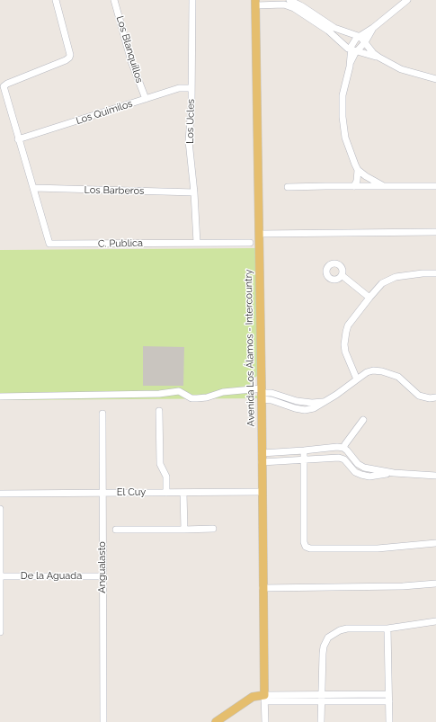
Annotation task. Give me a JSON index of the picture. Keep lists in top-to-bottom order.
{
  "streets": {
    "main road": ["Avenida Los Álamos - Intercountry"],
    "street": [
      "Los Blanquillos",
      "Los Quimilos",
      "Los Ucles",
      "Los Barberos",
      "C. Publica",
      "El Cuy",
      "Angualasto",
      "De la Aguada"
    ]
  },
  "crossings": [
    ["Los Blanquillos", "Los Quimilos"],
    ["Los Quimilos", "Los Ucles"],
    ["Los Ucles", "Los Barberos"],
    ["Los Ucles", "C. Publica"],
    ["Los Barberos", "C. Publica"],
    ["Avenida Los Álamos - Intercountry", "El Cuy"],
    ["El Cuy", "Angualasto"],
    ["Angualasto", "De la Aguada"]
  ]
}
